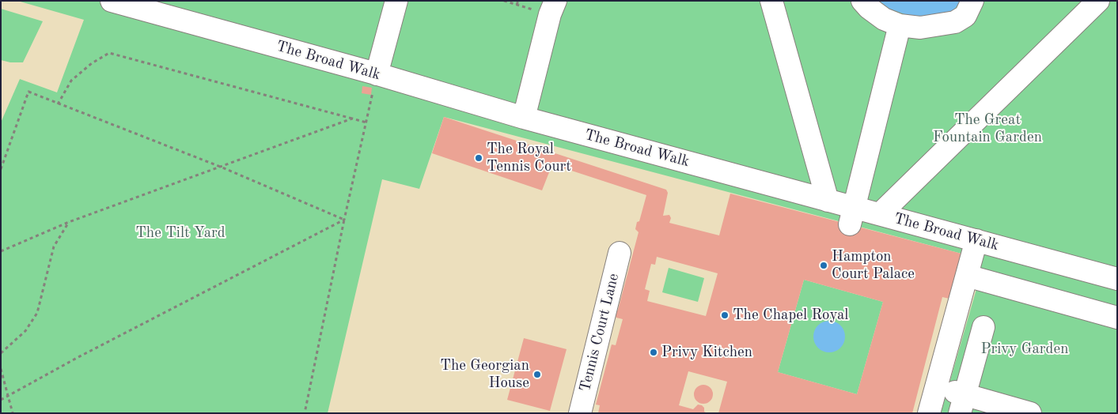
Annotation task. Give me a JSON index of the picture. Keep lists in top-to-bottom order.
{
  "streets": {
    "street": ["The Broad Walk", "Tennis Court Lane"]
  },
  "parks": ["The Great Fountain Garden", "The Tilt Yard", "Privy Garden"],
  "places": [
    "The Royal Tennis Court",
    "Hampton Court Palace",
    "The Chapel Royal",
    "Privy Kitchen",
    "The Georgian House"
  ]
}
